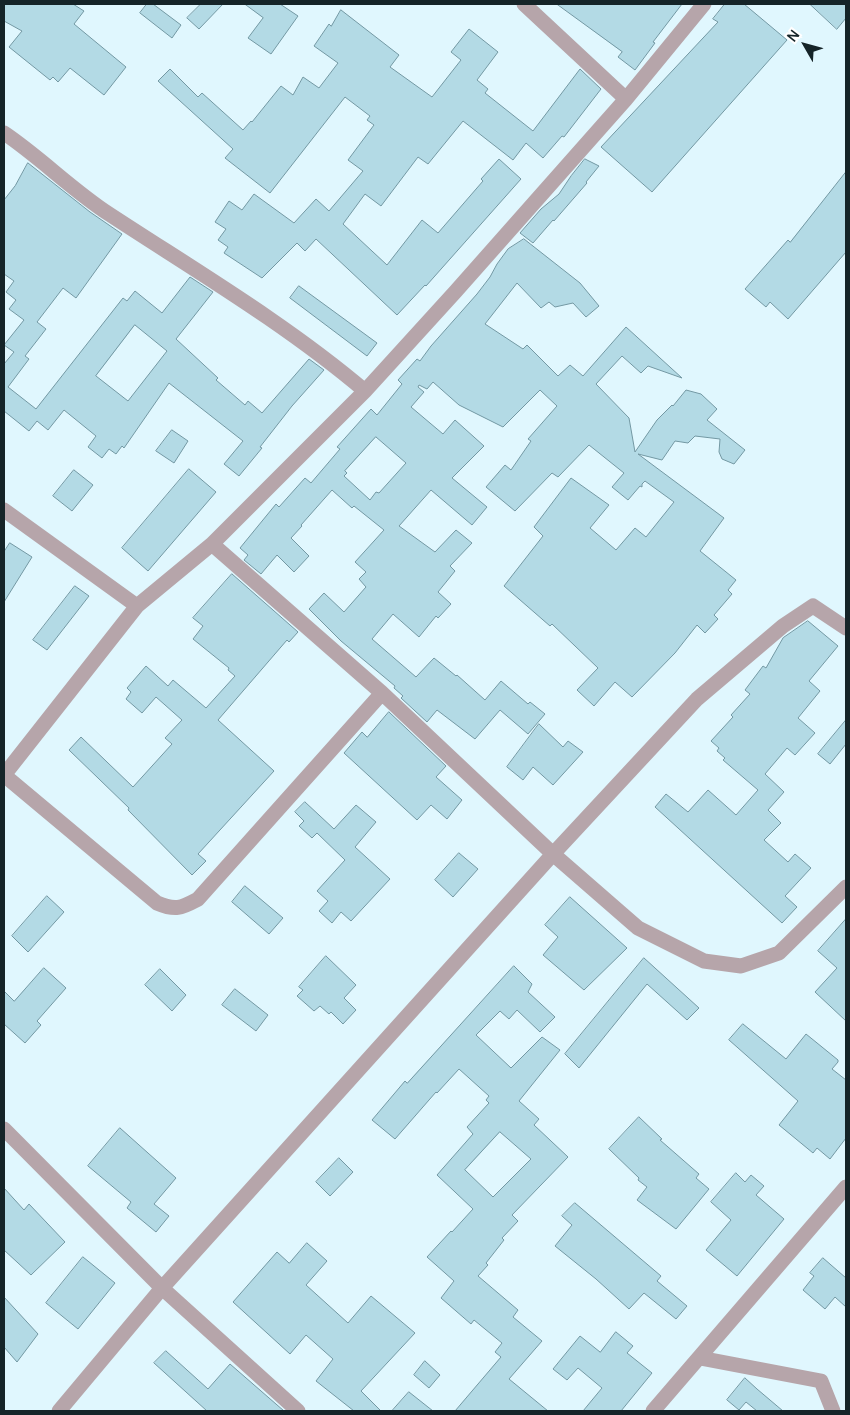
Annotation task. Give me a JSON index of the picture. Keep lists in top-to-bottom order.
{
  "north": "top left"
}
